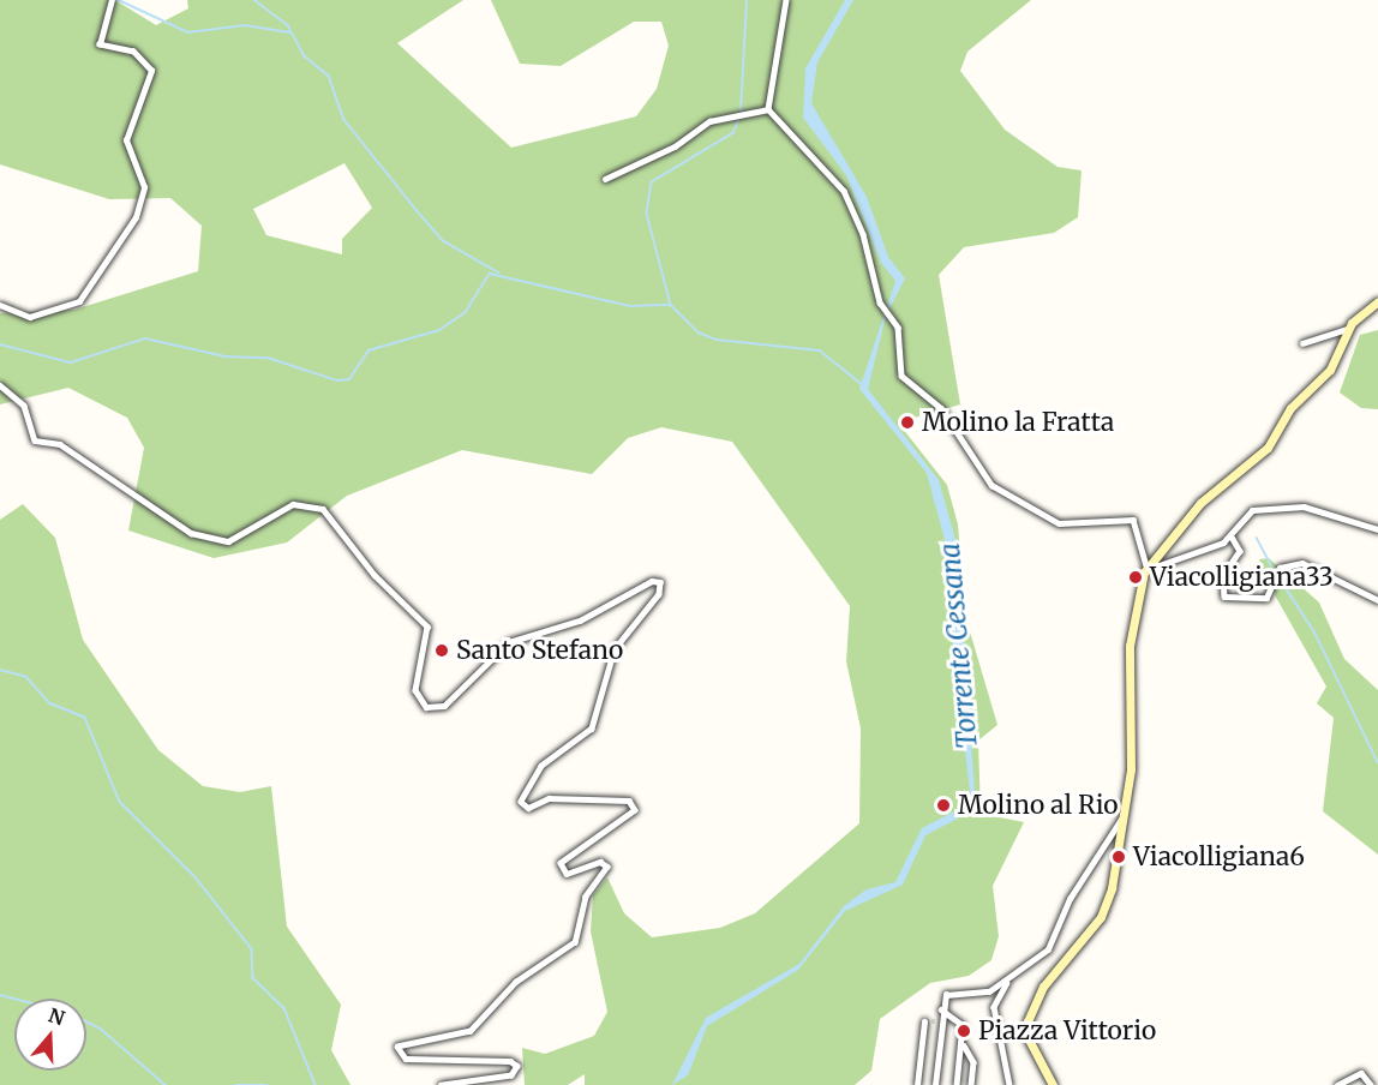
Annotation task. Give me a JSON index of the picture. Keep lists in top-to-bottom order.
{
  "water": ["Torrente Cessana"],
  "places": [
    "Molino la Fratta",
    "Viacolligiana33",
    "Santo Stefano",
    "Molino al Rio",
    "Viacolligiana6",
    "Piazza Vittorio"
  ],
  "north": "top"
}
